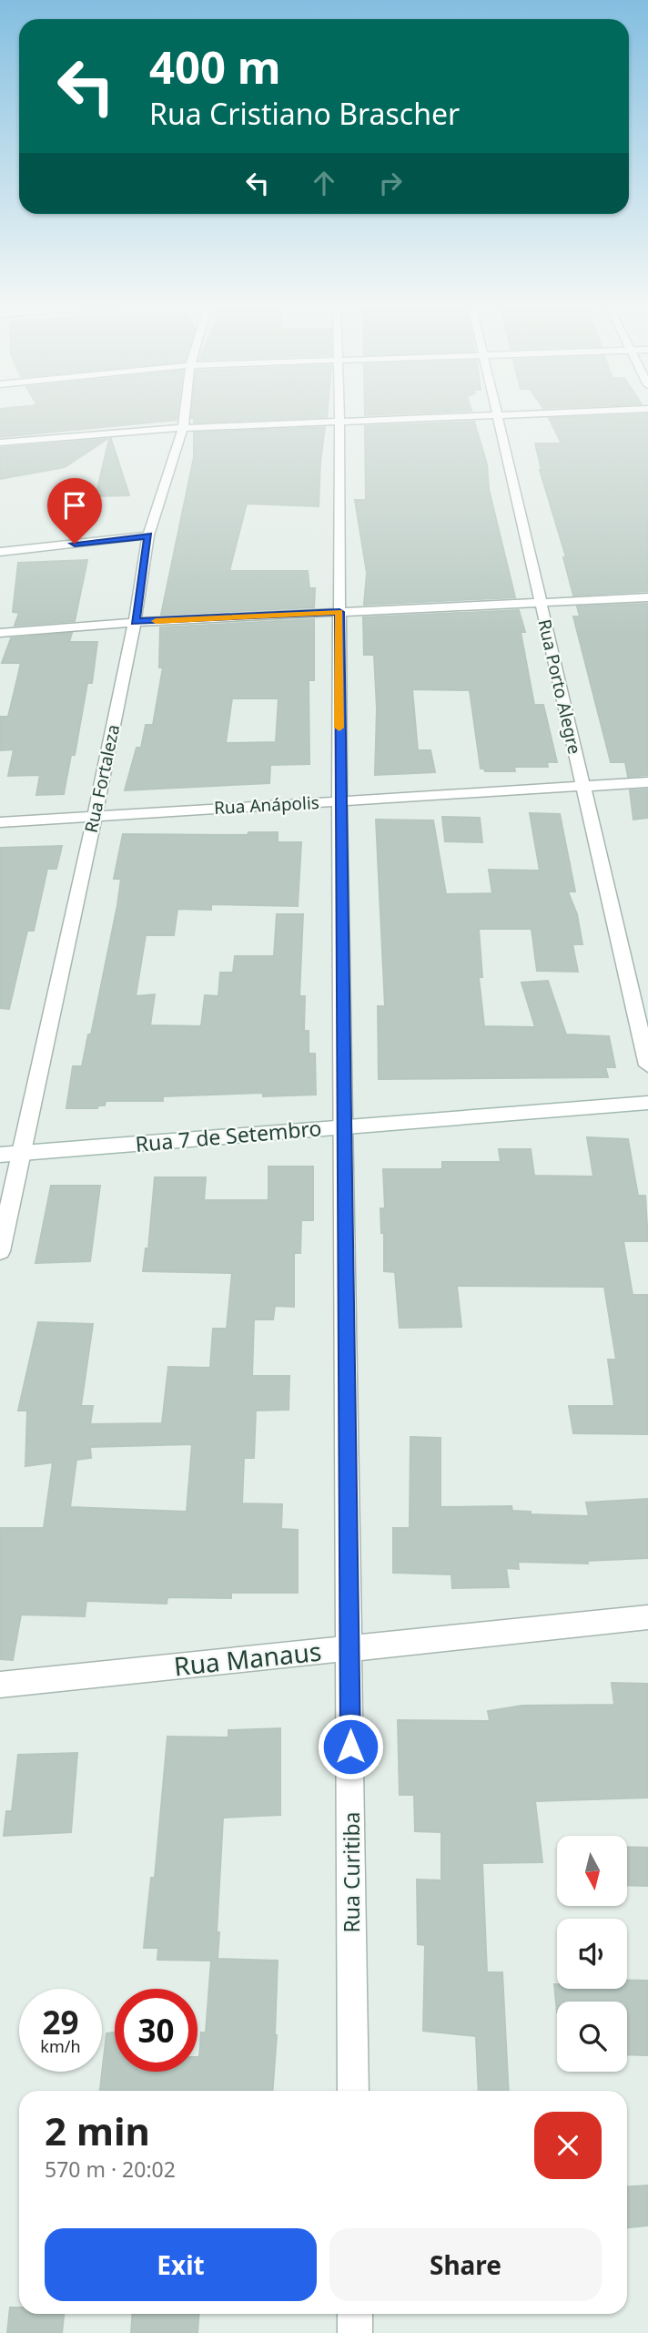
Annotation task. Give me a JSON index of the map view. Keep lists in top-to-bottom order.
{
  "streets": {
    "street": [
      "Rua Porto Alegre",
      "Rua Fortaleza",
      "Rua Anápolis",
      "Rua 7 de Setembro",
      "Rua Manaus",
      "Rua Curitiba"
    ]
  },
  "crossings": [
    ["Rua Porto Alegre", "Rua Anápolis"],
    ["Rua Fortaleza", "Rua Anápolis"],
    ["Rua Fortaleza", "Rua 7 de Setembro"],
    ["Rua Anápolis", "Rua Curitiba"],
    ["Rua 7 de Setembro", "Rua Curitiba"],
    ["Rua Manaus", "Rua Curitiba"]
  ],
  "north": "bottom",
  "page": {
    "turn": ["400 m", "Rua Cristiano Brascher"],
    "speed": "29 km/h",
    "limit": "30",
    "heading": ["2 min", "570 m · 20:02"],
    "buttons": ["Exit", "Share"]
  }
}
